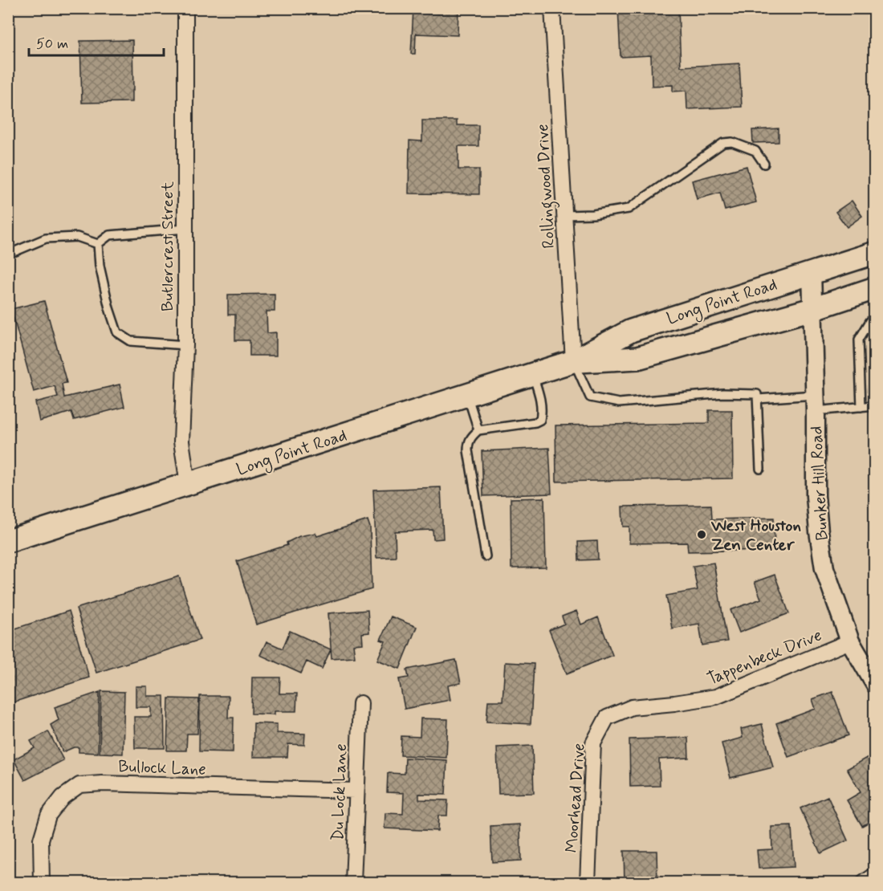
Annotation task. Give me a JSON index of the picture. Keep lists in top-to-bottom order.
{
  "streets": {
    "main road": ["Long Point Road"],
    "street": [
      "Rollingwood Drive",
      "Butlercrest Street",
      "Bunker Hill Road",
      "Tappenbeck Drive",
      "Bullock Lane",
      "Du Lock Lane",
      "Moorhead Drive"
    ]
  },
  "crossings": [
    ["Rollingwood Drive", "Long Point Road"],
    ["Butlercrest Street", "Long Point Road"],
    ["Long Point Road", "Bunker Hill Road"],
    ["Bunker Hill Road", "Tappenbeck Drive"],
    ["Tappenbeck Drive", "Moorhead Drive"],
    ["Bullock Lane", "Du Lock Lane"]
  ],
  "places": ["West Houston Zen Center"],
  "scale_bar": "50 m"
}
